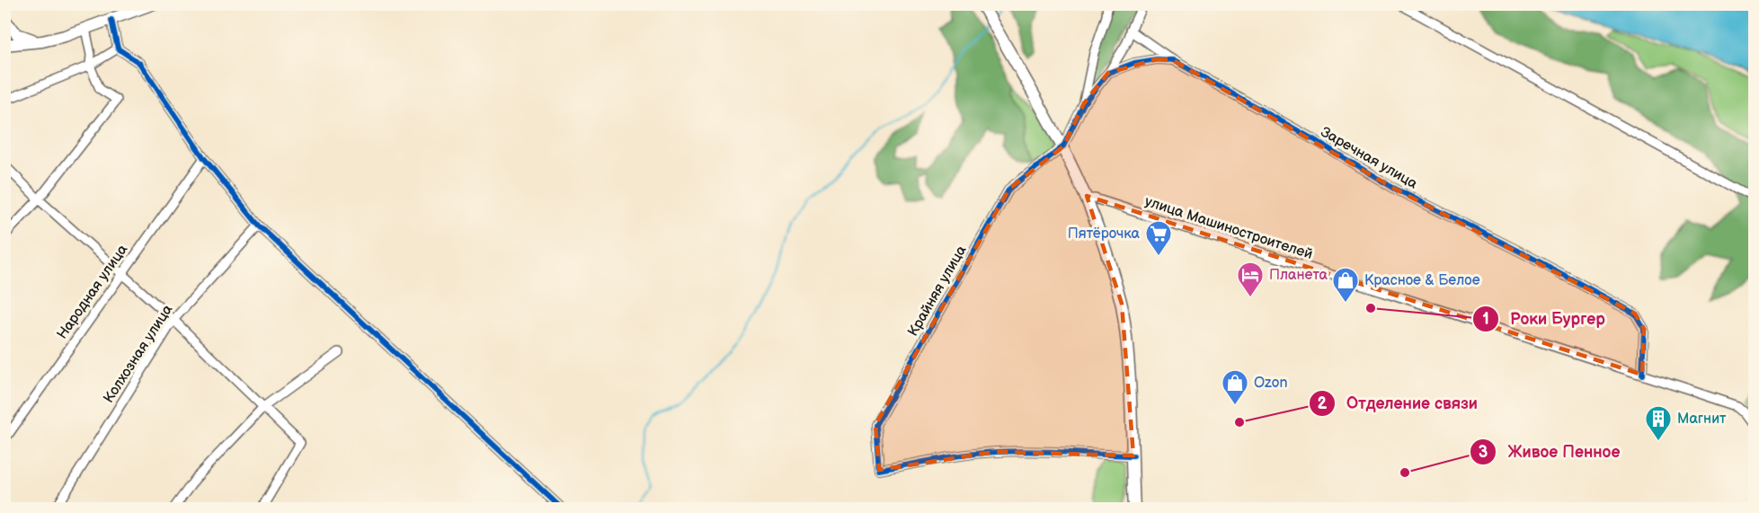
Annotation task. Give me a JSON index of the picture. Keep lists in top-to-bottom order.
{
  "streets": {
    "street": [
      "Заречная улица",
      "улица Машиностроителей",
      "Крайняя улица",
      "Народная улица",
      "Колхозная улица"
    ]
  },
  "crossings": [
    ["Заречная улица", "улица Машиностроителей"]
  ],
  "places": {
    "supermarket": ["Пятёрочка"],
    "hotel": ["Планета"],
    "shop": ["Красное & Белое", "Ozon"],
    "other": ["Роки Бургер", "Отделение связи", "Живое Пенное"],
    "building": ["Магнит"]
  }
}
